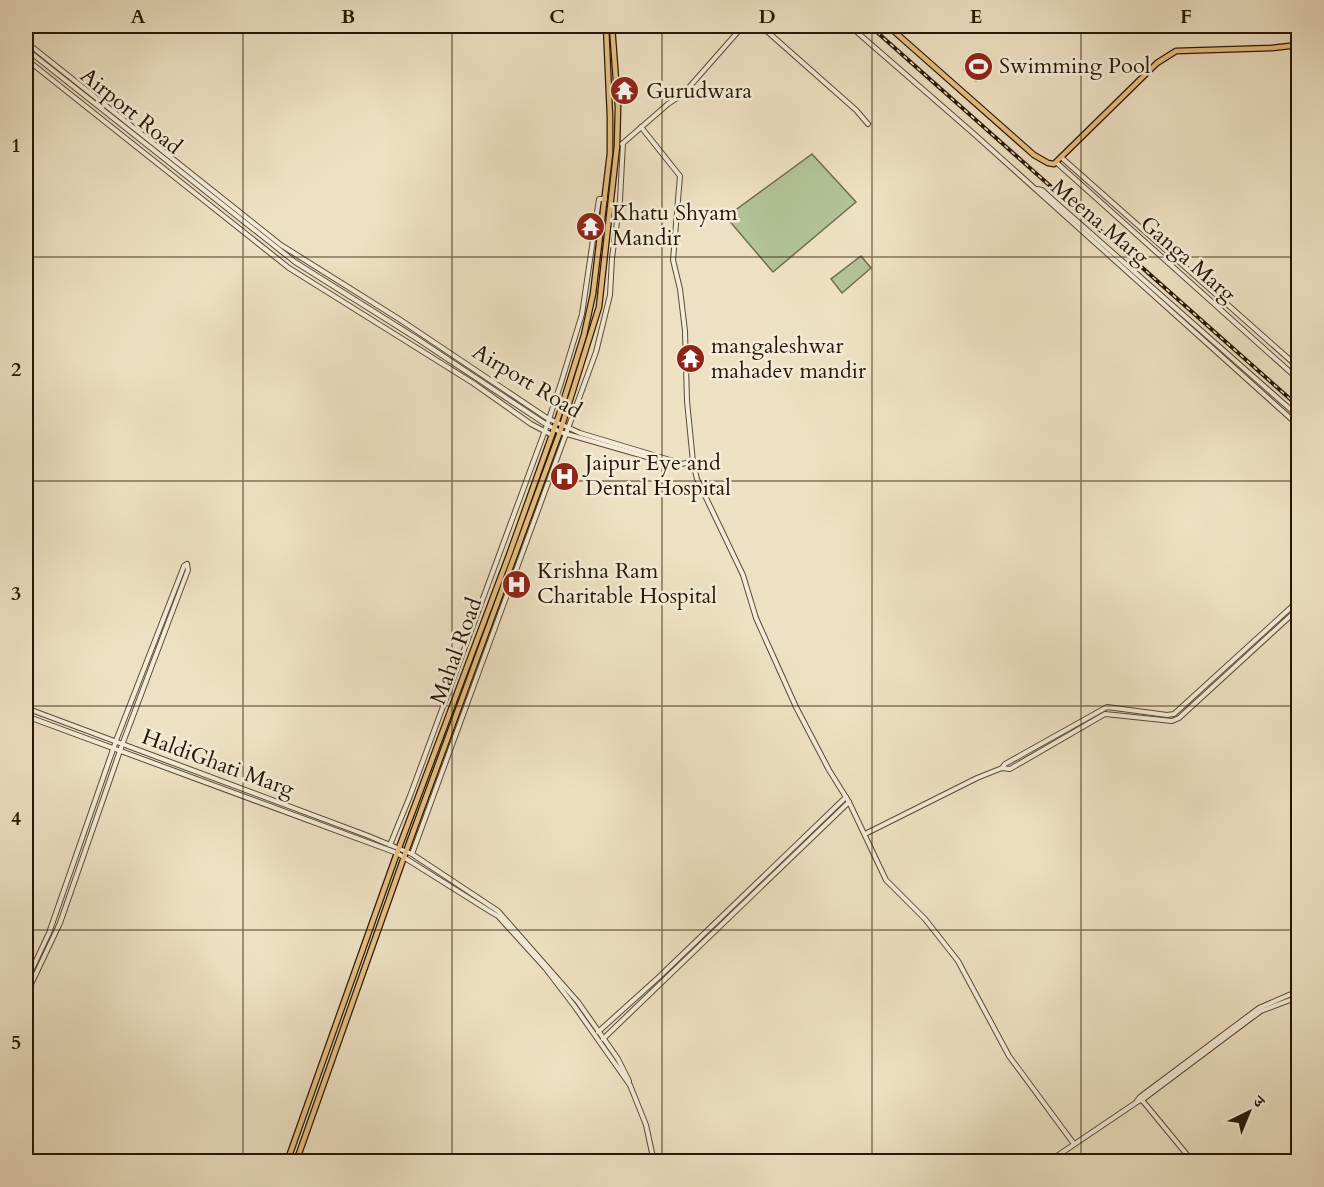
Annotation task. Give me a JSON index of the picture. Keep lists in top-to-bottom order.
{
  "streets": {
    "main road": ["Mahal Road"],
    "street": [
      "Airport Road",
      "Meena Marg",
      "Ganga Marg",
      "HaldiGhati Marg"
    ]
  },
  "crossings": [
    ["Airport Road", "Mahal Road"],
    ["Mahal Road", "HaldiGhati Marg"]
  ],
  "places": {
    "sports": ["Swimming Pool"],
    "temple": ["Gurudwara", "Khatu Shyam Mandir", "mangaleshwar mahadev mandir"],
    "hospital": ["Jaipur Eye and Dental Hospital", "Krishna Ram Charitable Hospital"]
  },
  "north": "top right",
  "grid": {
    "columns": [
      "A",
      "B",
      "C",
      "D",
      "E",
      "F"
    ],
    "rows": [
      "1",
      "2",
      "3",
      "4",
      "5"
    ]
  }
}
